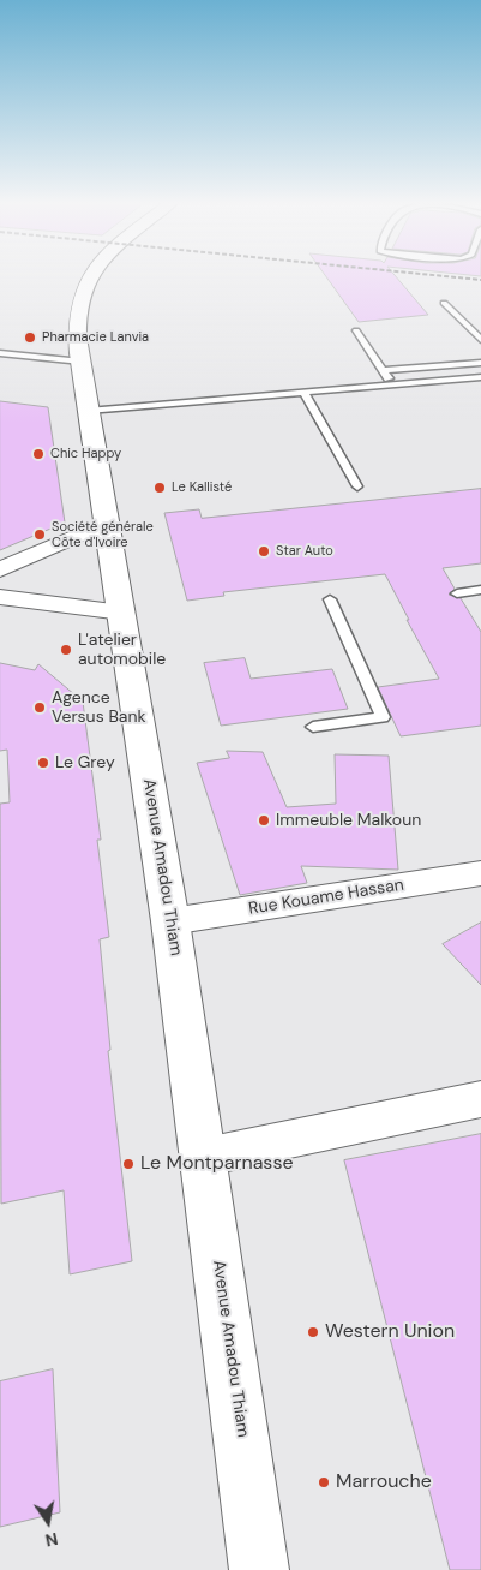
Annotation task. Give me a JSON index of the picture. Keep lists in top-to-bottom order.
{
  "streets": {
    "main road": ["Avenue Amadou Thiam"],
    "street": ["Rue Kouame Hassan"]
  },
  "crossings": [
    ["Avenue Amadou Thiam", "Rue Kouame Hassan"]
  ],
  "places": [
    "Pharmacie Lanvia",
    "Chic Happy",
    "Le Kallisté",
    "Société générale Côte d'Ivoire",
    "Star Auto",
    "L'atelier automobile",
    "Agence Versus Bank",
    "Le Grey",
    "Immeuble Malkoun",
    "Le Montparnasse",
    "Western Union",
    "Marrouche"
  ],
  "north": "bottom"
}
